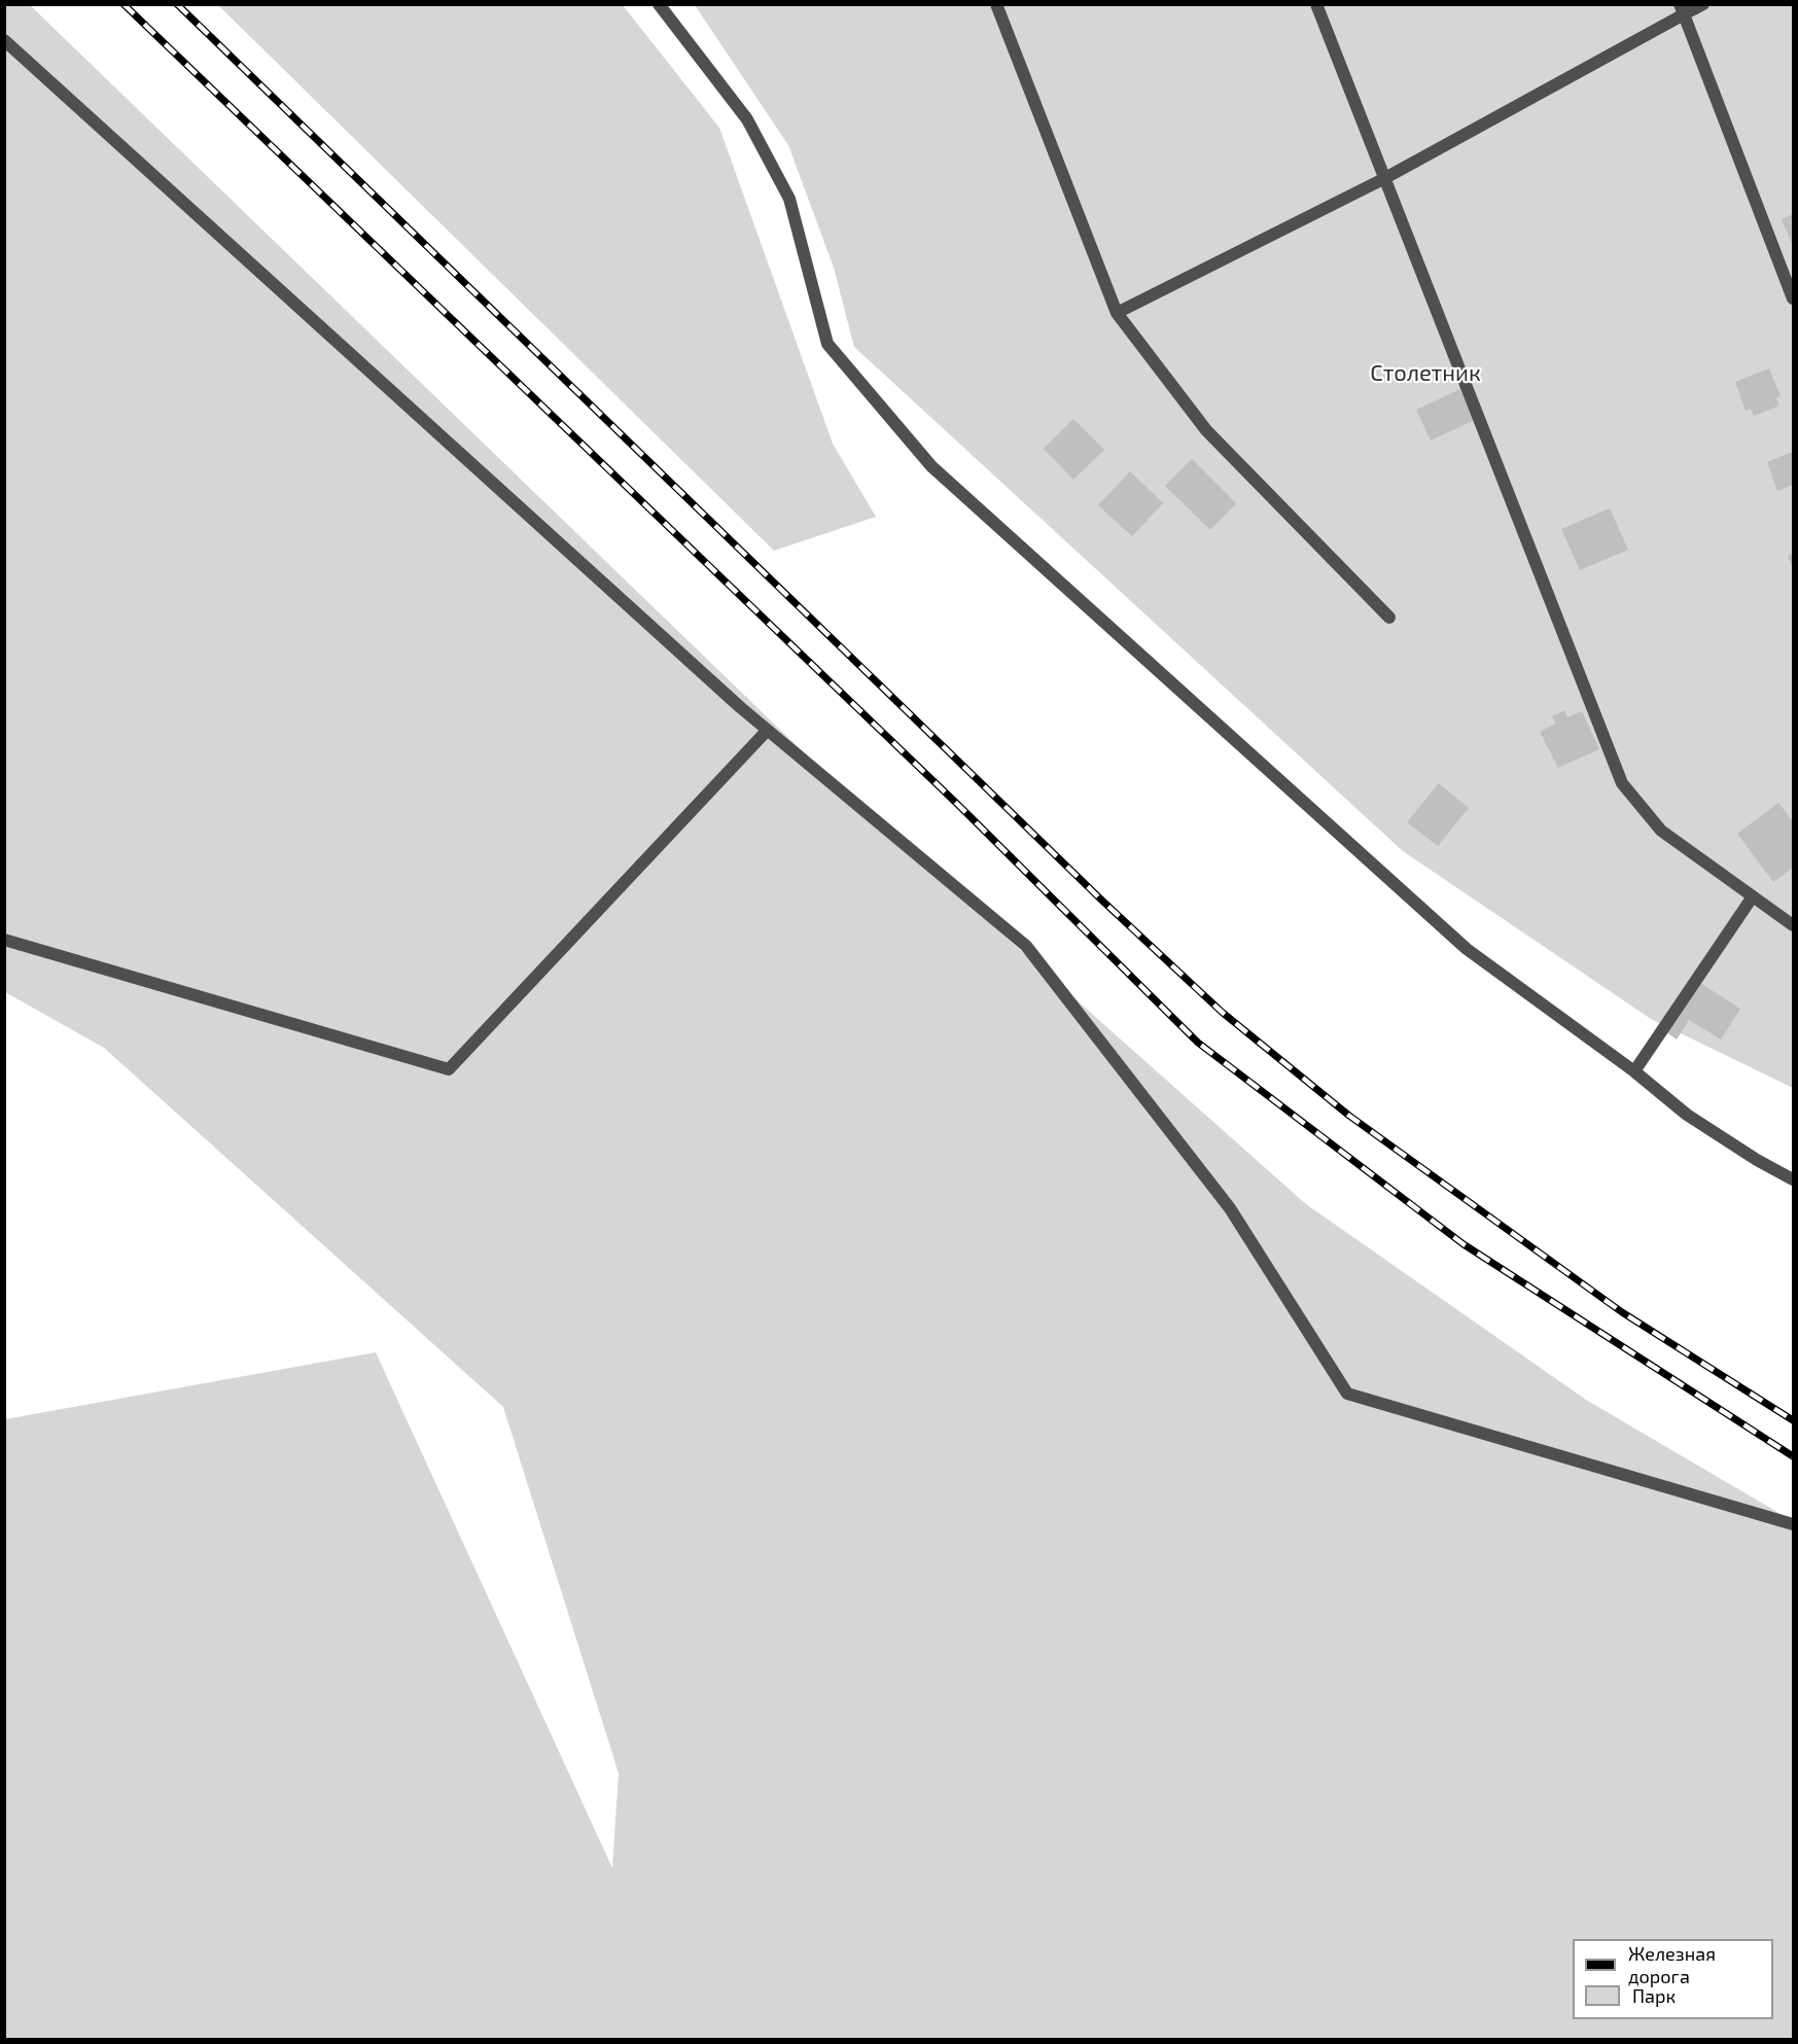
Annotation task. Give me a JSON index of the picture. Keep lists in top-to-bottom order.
{
  "parks": ["Столетник"],
  "legend": ["Железная дорога", "Парк"]
}
